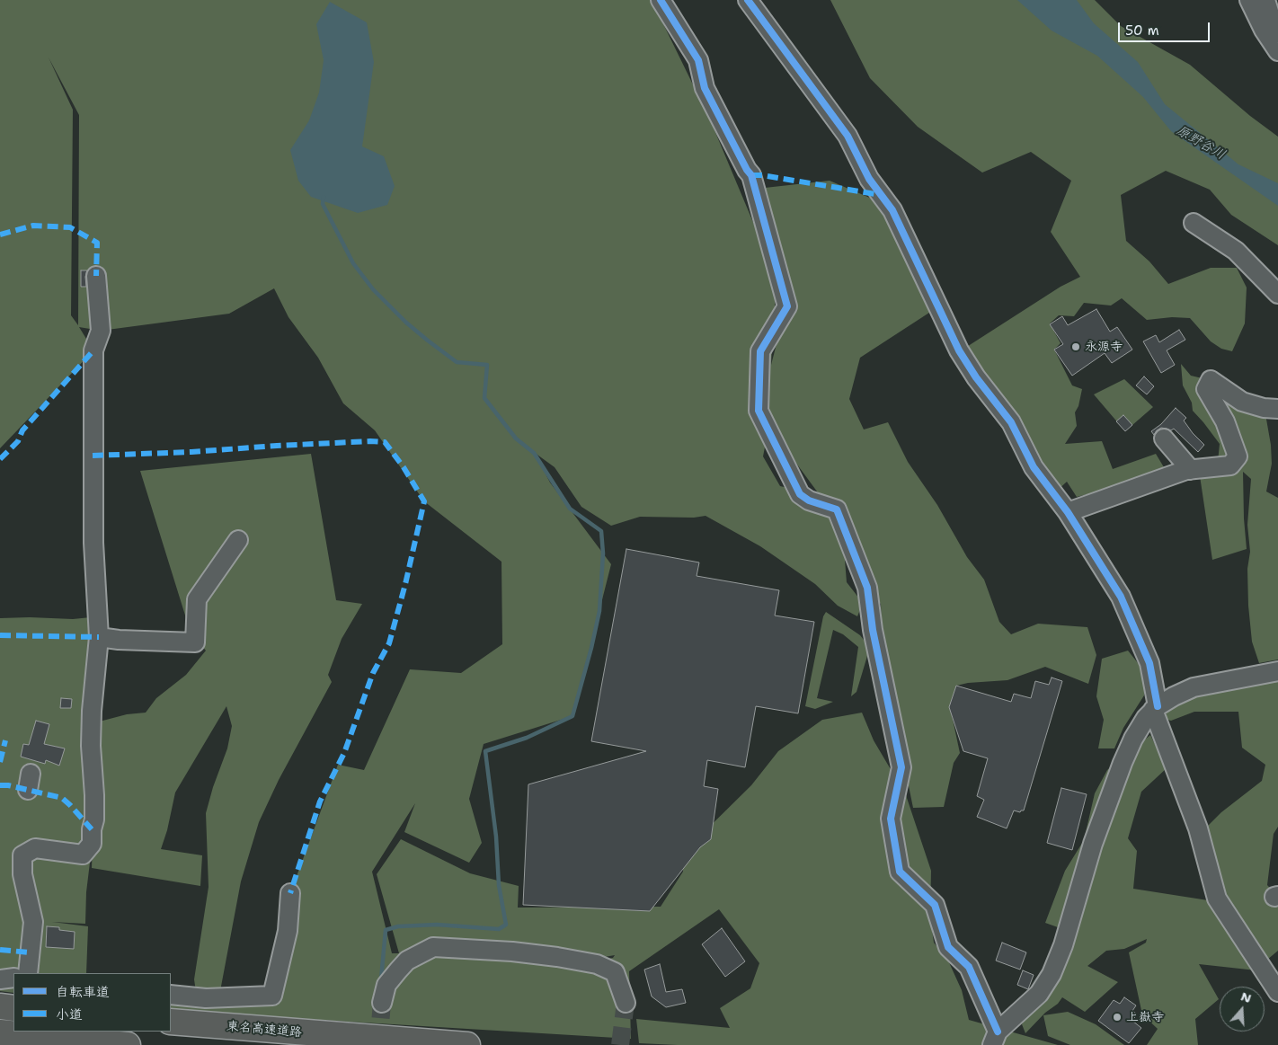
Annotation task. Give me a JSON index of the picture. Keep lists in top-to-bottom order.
{
  "streets": {
    "highway": ["東名高速道路"]
  },
  "water": ["原野谷川"],
  "places": ["永源寺", "上嶽寺"],
  "legend": ["自転車道", "小道"],
  "scale_bar": "50 m",
  "north": "top"
}
